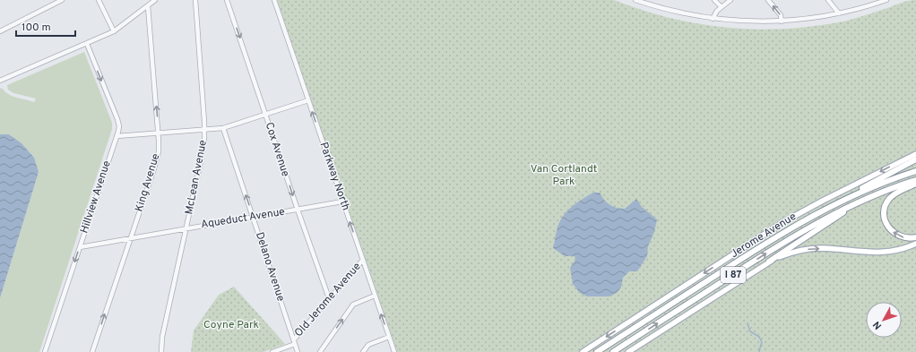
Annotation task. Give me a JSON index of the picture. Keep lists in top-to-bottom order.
{
  "streets": {
    "highway": ["I 87"],
    "main road": ["Jerome Avenue"],
    "street": [
      "Cox Avenue",
      "Parkway North",
      "McLean Avenue",
      "King Avenue",
      "Hillview Avenue",
      "Aqueduct Avenue",
      "Delano Avenue",
      "Old Jerome Avenue"
    ]
  },
  "crossings": [
    ["Cox Avenue", "Aqueduct Avenue"],
    ["Cox Avenue", "Old Jerome Avenue"],
    ["Parkway North", "Aqueduct Avenue"],
    ["Parkway North", "Old Jerome Avenue"],
    ["McLean Avenue", "Aqueduct Avenue"],
    ["King Avenue", "Aqueduct Avenue"],
    ["Hillview Avenue", "Aqueduct Avenue"],
    ["Aqueduct Avenue", "Delano Avenue"],
    ["Delano Avenue", "Old Jerome Avenue"]
  ],
  "one_way": [
    "Cox Avenue",
    "Parkway North",
    "King Avenue",
    "Hillview Avenue",
    "Delano Avenue"
  ],
  "parks": ["Van Cortlandt Park", "Coyne Park"],
  "scale_bar": "100 m",
  "north": "bottom left"
}
